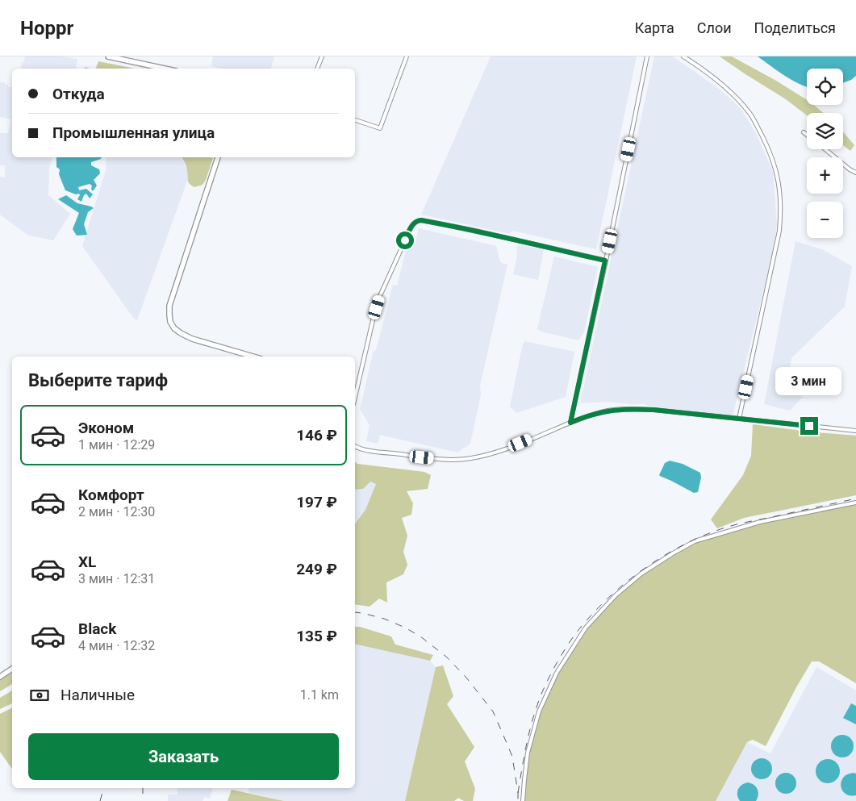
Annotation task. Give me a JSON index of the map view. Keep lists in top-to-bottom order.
{
  "page": {
    "header": "Hoppr",
    "nav": ["Карта", "Слои", "Поделиться"],
    "map_buttons": ["+", "−"],
    "banner": ["Откуда", "Промышленная улица"],
    "heading": "Выберите тариф",
    "bubble": "3 мин",
    "list": [
      {
        "name": "Эконом",
        "note": "1 мин · 12:29",
        "value": "146 ₽"
      },
      {
        "name": "Комфорт",
        "note": "2 мин · 12:30",
        "value": "197 ₽"
      },
      {
        "name": "XL",
        "note": "3 мин · 12:31",
        "value": "249 ₽"
      },
      {
        "name": "Black",
        "note": "4 мин · 12:32",
        "value": "135 ₽"
      }
    ],
    "pay": ["Наличные", "1.1 km"],
    "buttons": "Заказать"
  }
}
